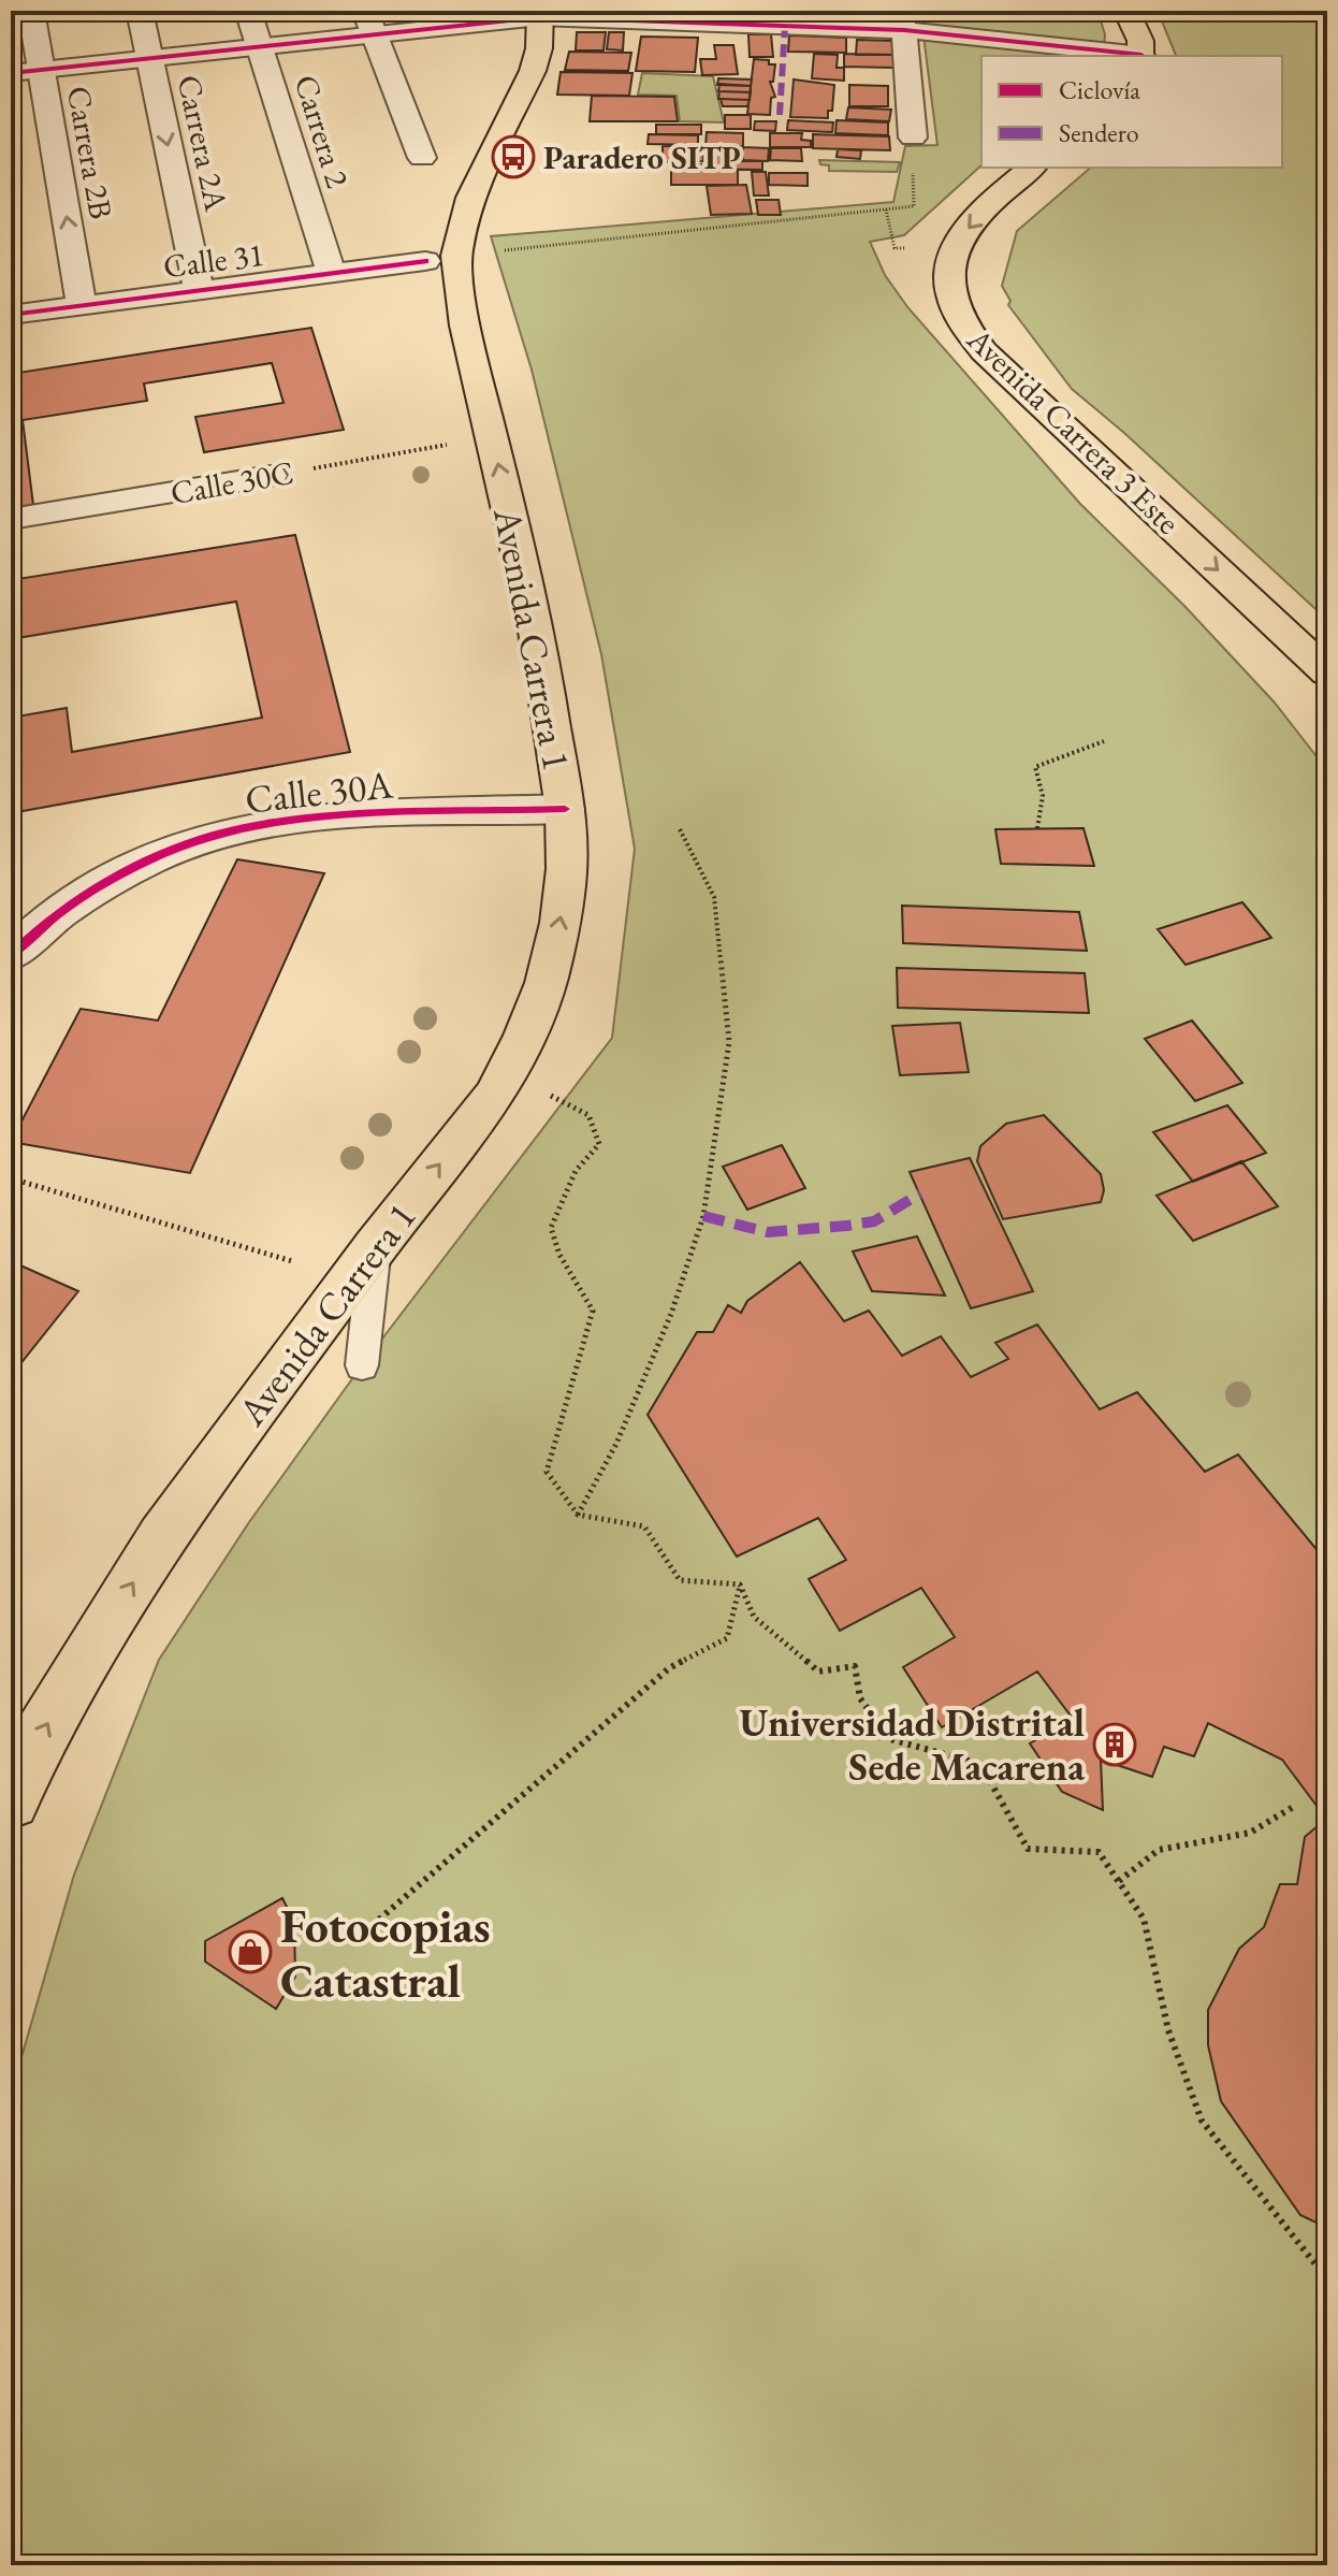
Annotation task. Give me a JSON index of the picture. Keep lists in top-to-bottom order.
{
  "streets": {
    "main road": ["Avenida Carrera 3 Este", "Avenida Carrera 1"],
    "street": [
      "Carrera 2",
      "Carrera 2A",
      "Carrera 2B",
      "Calle 31",
      "Calle 30C",
      "Calle 30A"
    ]
  },
  "crossings": [
    ["Carrera 2", "Calle 31"],
    ["Carrera 2A", "Calle 31"],
    ["Carrera 2B", "Calle 31"],
    ["Avenida Carrera 1", "Calle 30A"]
  ],
  "one_way": ["Avenida Carrera 3 Este", "Avenida Carrera 1"],
  "places": {
    "bus stop": ["Paradero SITP"],
    "building": ["Universidad Distrital Sede Macarena"],
    "shop": ["Fotocopias Catastral"]
  },
  "legend": ["Ciclovía", "Sendero"]
}
